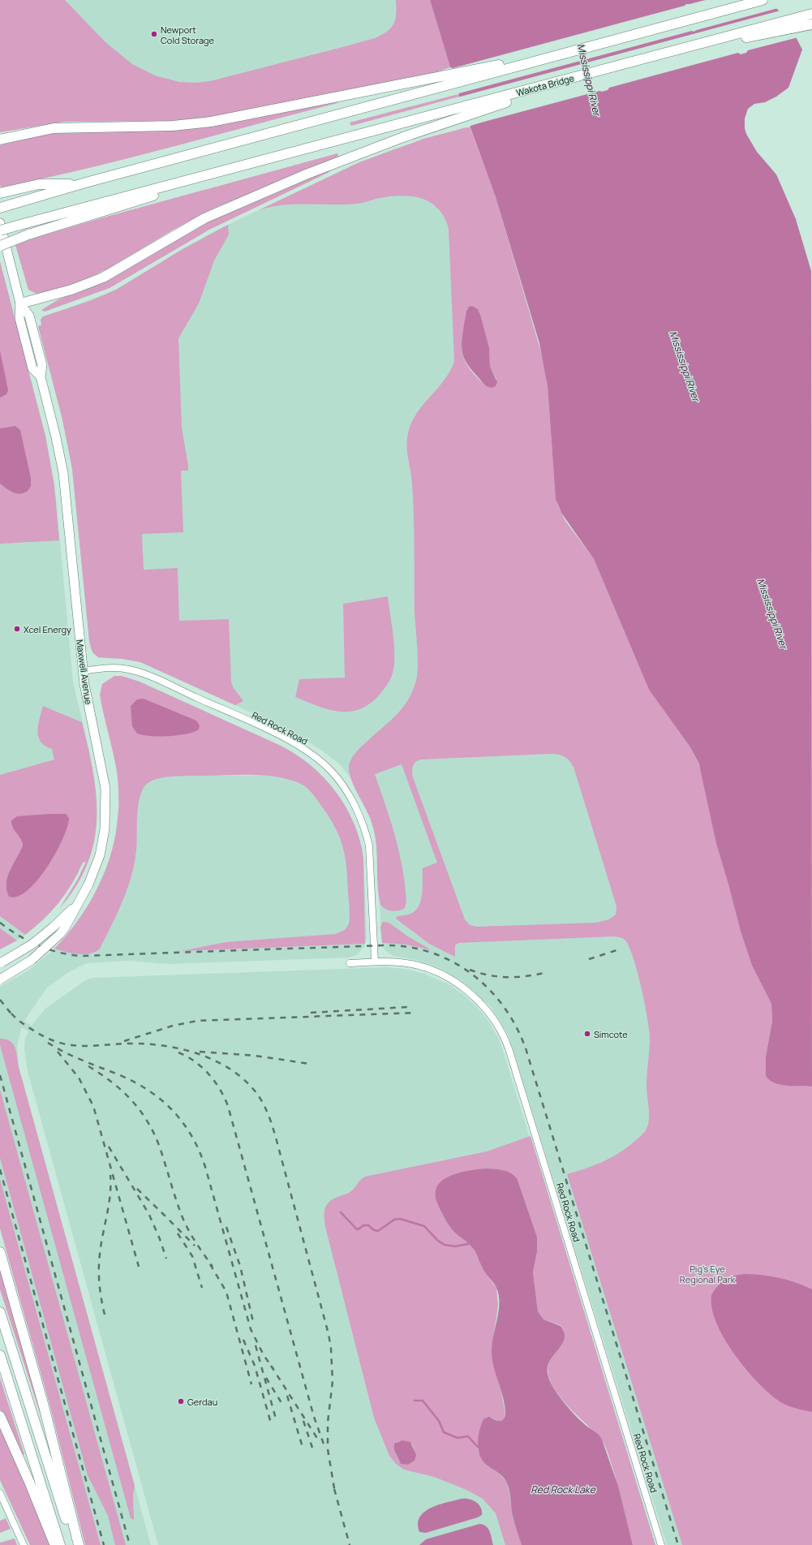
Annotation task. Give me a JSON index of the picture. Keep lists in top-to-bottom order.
{
  "streets": {
    "highway": ["Wakota Bridge"],
    "main road": ["Maxwell Avenue"],
    "street": ["Red Rock Road"]
  },
  "crossings": [
    ["Maxwell Avenue", "Red Rock Road"]
  ],
  "water": ["Mississippi River", "Red Rock Lake"],
  "parks": ["Pig's Eye Regional Park"],
  "places": [
    "Newport Cold Storage",
    "Xcel Energy",
    "Simcote",
    "Gerdau"
  ]
}
